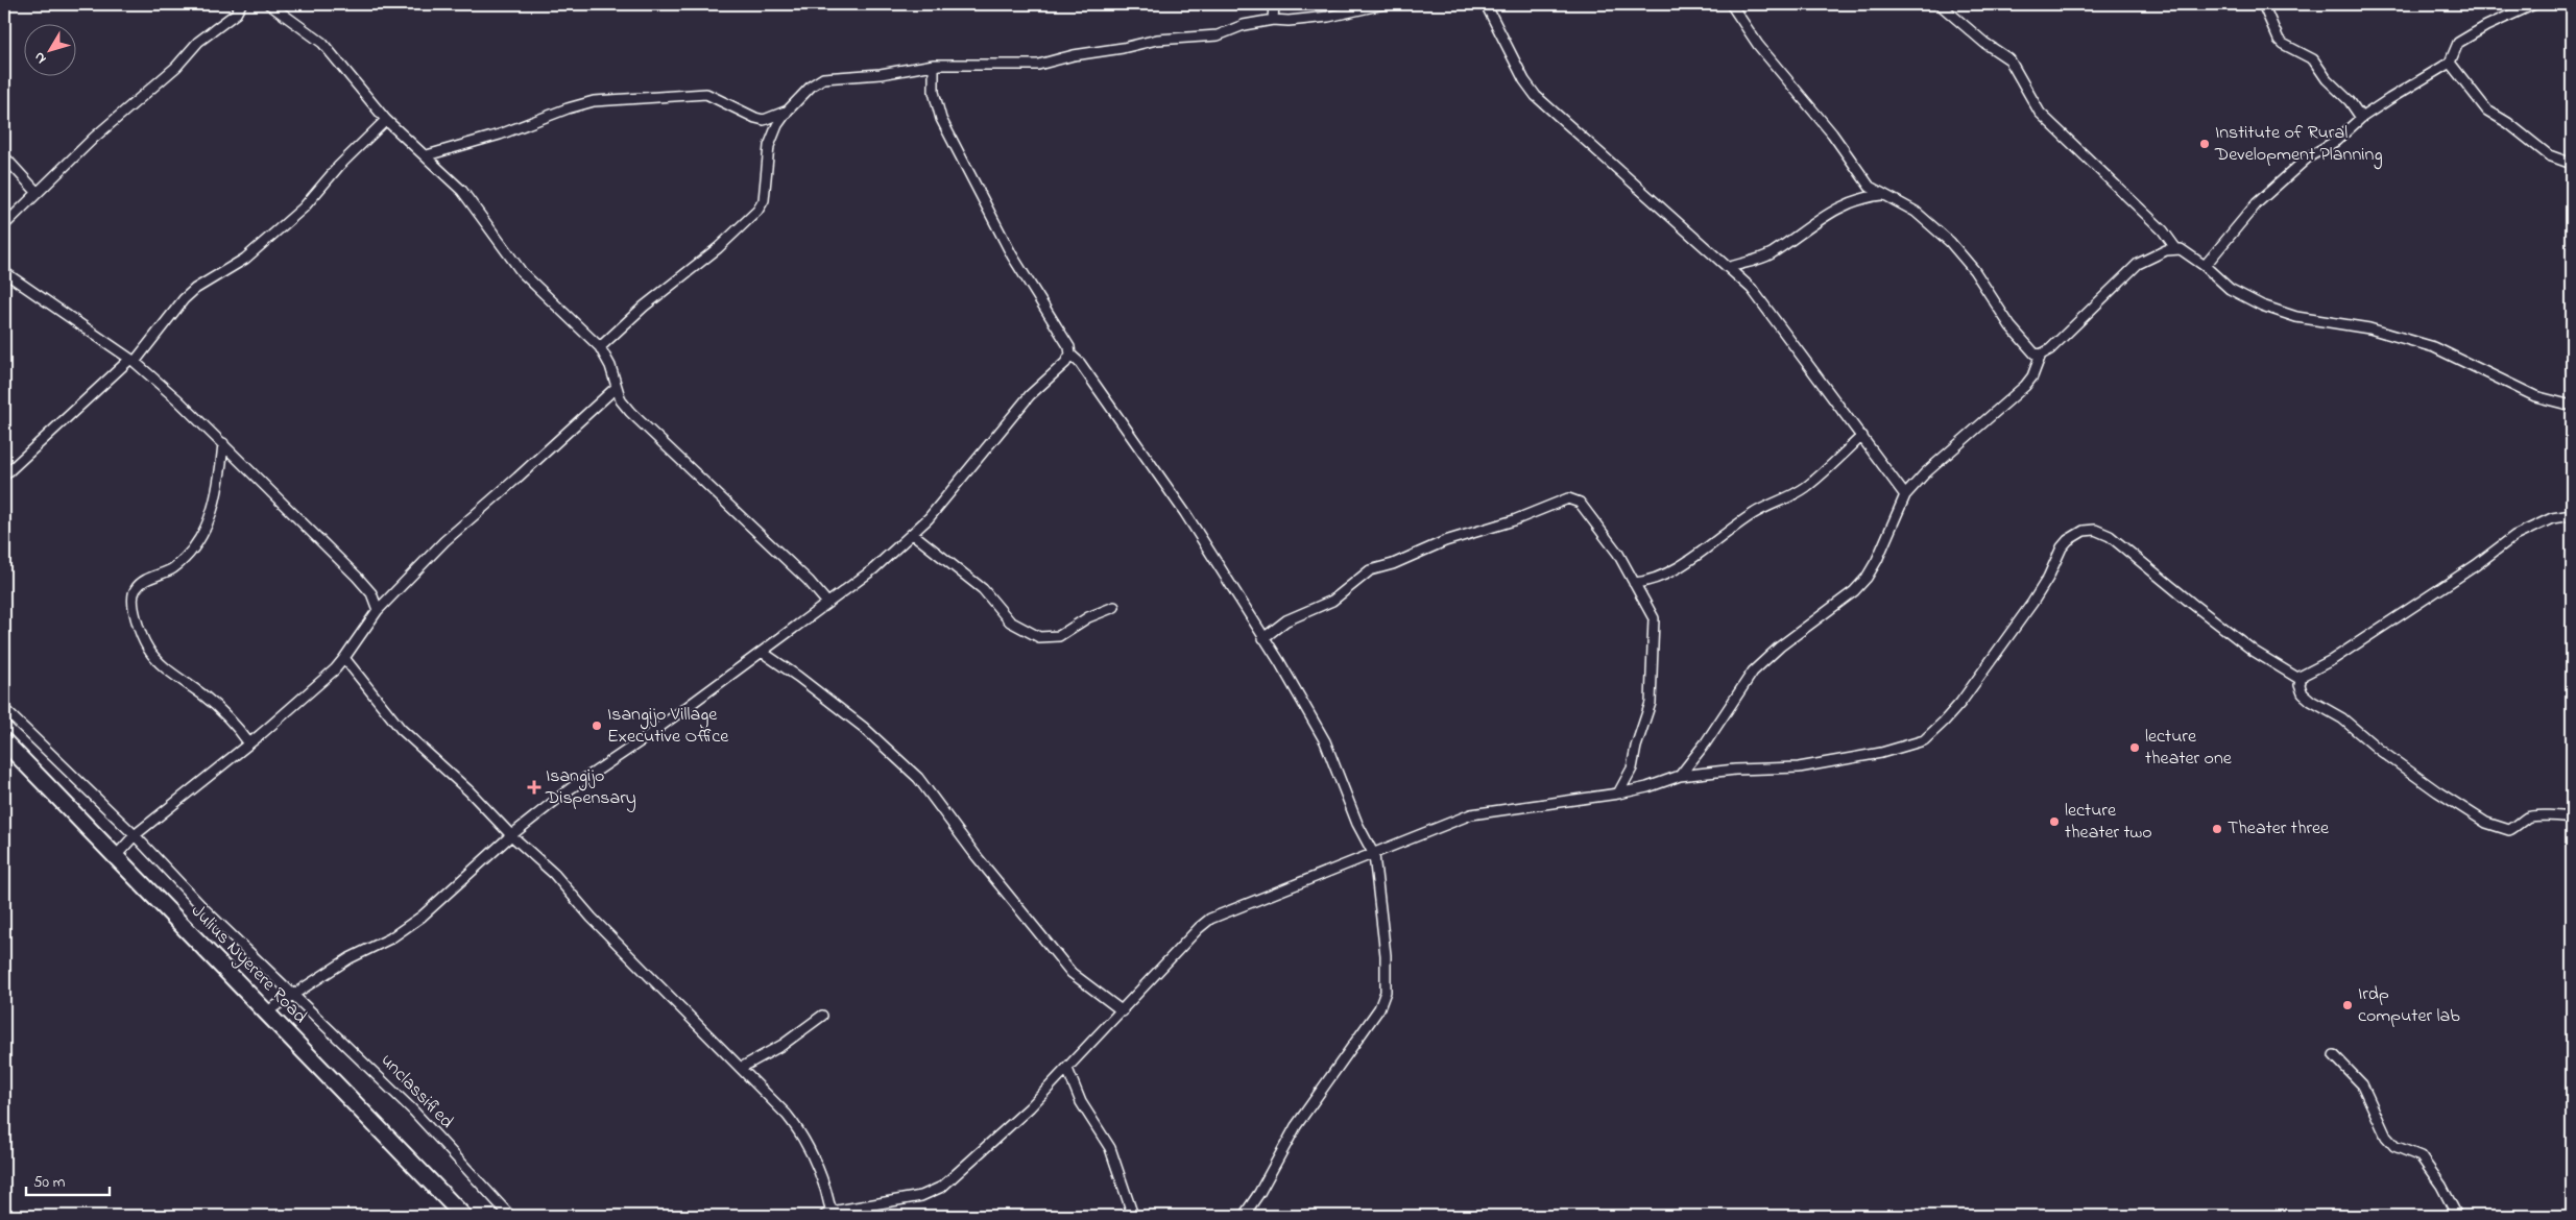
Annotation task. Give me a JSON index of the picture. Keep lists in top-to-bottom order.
{
  "streets": {
    "highway": ["Julius Nyerere Road"],
    "street": ["unclassified"]
  },
  "places": {
    "other": [
      "Institute of Rural Development Planning",
      "Isangijo Village Executive Office",
      "lecture theater one",
      "lecture theater two",
      "Theater three",
      "Irdp computer lab"
    ],
    "health": ["Isangijo Dispensary"]
  },
  "scale_bar": "50 m",
  "north": "bottom left"
}
